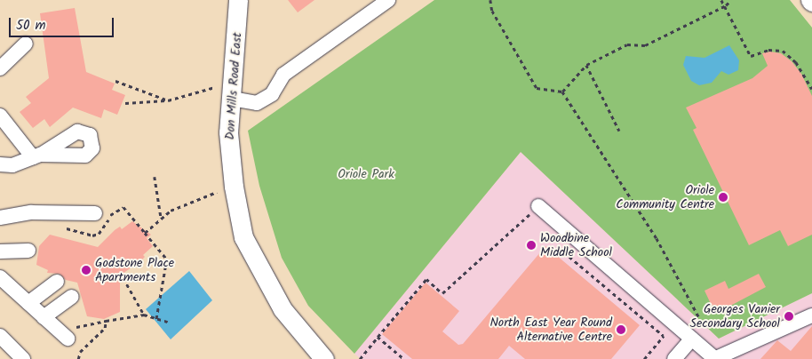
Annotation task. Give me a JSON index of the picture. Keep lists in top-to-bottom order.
{
  "streets": {
    "main road": ["Don Mills Road East"]
  },
  "parks": ["Oriole Park"],
  "places": [
    "Oriole Community Centre",
    "Woodbine Middle School",
    "Godstone Place Apartments",
    "Georges Vanier Secondary School",
    "North East Year Round Alternative Centre"
  ],
  "scale_bar": "50 m"
}
